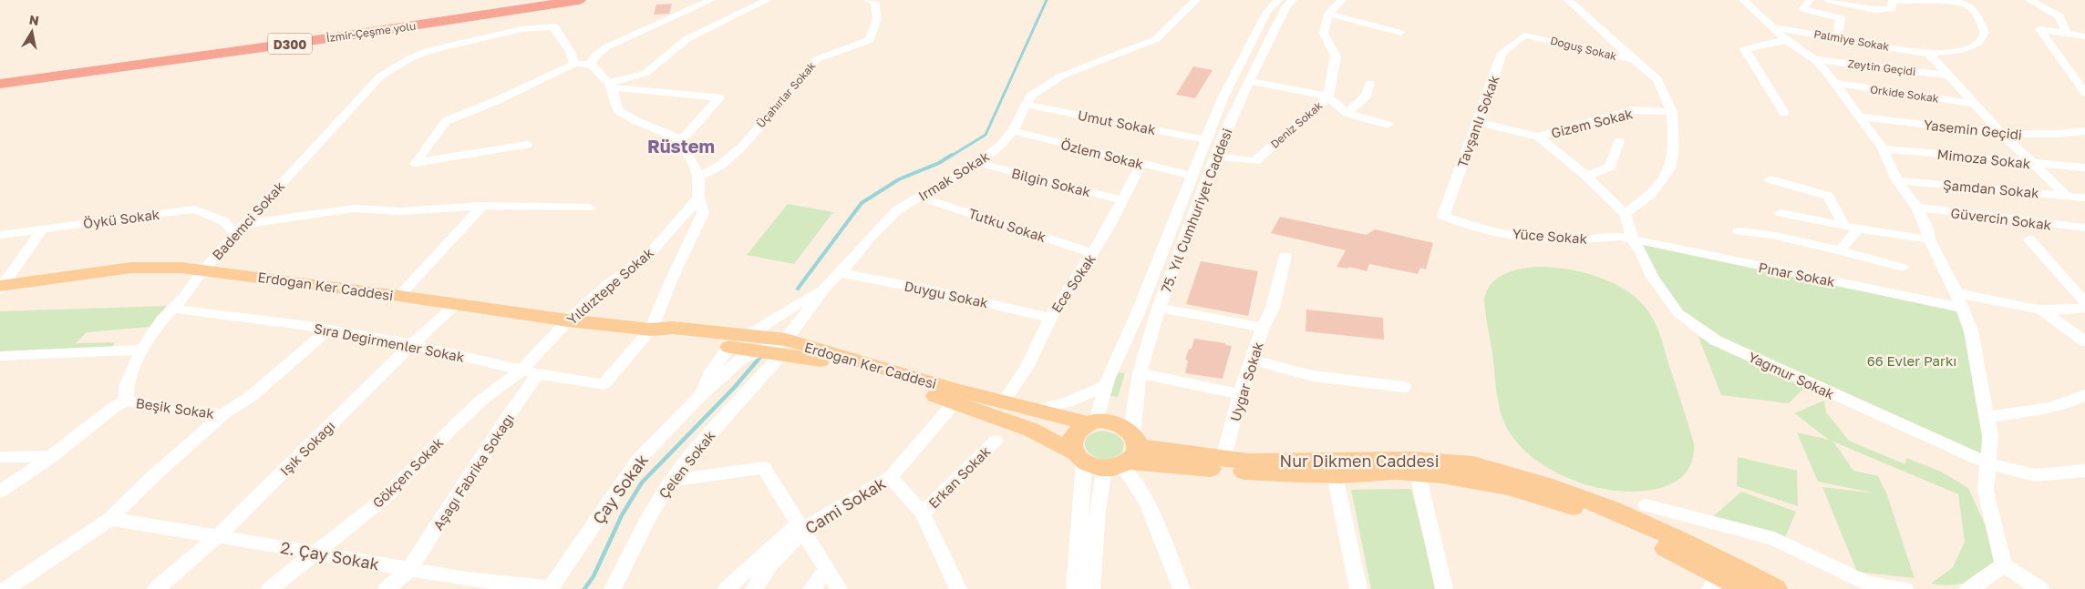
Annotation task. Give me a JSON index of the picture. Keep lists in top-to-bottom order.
{
  "streets": {
    "highway": ["İzmir-Çeşme yolu", "D300"],
    "main road": ["Erdoğan Ker Caddesi", "Nur Dikmen Caddesi"],
    "street": [
      "Palmiye Sokak",
      "Doğuş Sokak",
      "Zeytin Geçidi",
      "Orkide Sokak",
      "Üçahırlar Sokak",
      "Tavşanlı Sokak",
      "Umut Sokak",
      "Gizem Sokak",
      "Deniz Sokak",
      "Yasemin Geçidi",
      "Özlem Sokak",
      "Mimoza Sokak",
      "Irmak Sokak",
      "Bilgin Sokak",
      "Şamdan Sokak",
      "75. Yıl Cumhuriyet Caddesi",
      "Öykü Sokak",
      "Güvercin Sokak",
      "Bademci Sokak",
      "Tutku Sokak",
      "Yüce Sokak",
      "Pınar Sokak",
      "Ece Sokak",
      "Yıldıztepe Sokak",
      "Duygu Sokak",
      "Sıra Değirmenler Sokak",
      "Yağmur Sokak",
      "Uygar Sokak",
      "Beşik Sokak",
      "Işık Sokağı",
      "Çelen Sokak",
      "Aşağı Fabrika Sokağı",
      "Gökçen Sokak",
      "Erkan Sokak",
      "Çay Sokak",
      "Cami Sokak",
      "2. Çay Sokak"
    ]
  },
  "crossings": [
    ["Doğuş Sokak", "Tavşanlı Sokak"],
    ["Tavşanlı Sokak", "Yüce Sokak"],
    ["Umut Sokak", "Irmak Sokak"],
    ["Umut Sokak", "75. Yıl Cumhuriyet Caddesi"],
    ["Deniz Sokak", "75. Yıl Cumhuriyet Caddesi"],
    ["Özlem Sokak", "Irmak Sokak"],
    ["Özlem Sokak", "75. Yıl Cumhuriyet Caddesi"],
    ["Özlem Sokak", "Ece Sokak"],
    ["Irmak Sokak", "Bilgin Sokak"],
    ["Irmak Sokak", "Tutku Sokak"],
    ["Irmak Sokak", "Duygu Sokak"],
    ["Irmak Sokak", "Çelen Sokak"],
    ["Bilgin Sokak", "Ece Sokak"],
    ["75. Yıl Cumhuriyet Caddesi", "Erdoğan Ker Caddesi"],
    ["75. Yıl Cumhuriyet Caddesi", "Uygar Sokak"],
    ["75. Yıl Cumhuriyet Caddesi", "Nur Dikmen Caddesi"],
    ["Öykü Sokak", "Bademci Sokak"],
    ["Bademci Sokak", "Erdoğan Ker Caddesi"],
    ["Bademci Sokak", "Sıra Değirmenler Sokak"],
    ["Bademci Sokak", "Beşik Sokak"],
    ["Tutku Sokak", "Ece Sokak"],
    ["Yüce Sokak", "Pınar Sokak"],
    ["Yüce Sokak", "Yağmur Sokak"],
    ["Pınar Sokak", "Yağmur Sokak"],
    ["Ece Sokak", "Erdoğan Ker Caddesi"],
    ["Ece Sokak", "Duygu Sokak"],
    ["Erdoğan Ker Caddesi", "Yıldıztepe Sokak"],
    ["Erdoğan Ker Caddesi", "Sıra Değirmenler Sokak"],
    ["Erdoğan Ker Caddesi", "Işık Sokağı"],
    ["Erdoğan Ker Caddesi", "Nur Dikmen Caddesi"],
    ["Erdoğan Ker Caddesi", "Çelen Sokak"],
    ["Erdoğan Ker Caddesi", "Çay Sokak"],
    ["Erdoğan Ker Caddesi", "Cami Sokak"],
    ["Yıldıztepe Sokak", "Sıra Değirmenler Sokak"],
    ["Yıldıztepe Sokak", "Gökçen Sokak"],
    ["Sıra Değirmenler Sokak", "Işık Sokağı"],
    ["Sıra Değirmenler Sokak", "Aşağı Fabrika Sokağı"],
    ["Sıra Değirmenler Sokak", "Gökçen Sokak"],
    ["Uygar Sokak", "Nur Dikmen Caddesi"],
    ["Işık Sokağı", "2. Çay Sokak"],
    ["Çelen Sokak", "Çay Sokak"],
    ["Aşağı Fabrika Sokağı", "2. Çay Sokak"],
    ["Gökçen Sokak", "2. Çay Sokak"],
    ["Çay Sokak", "2. Çay Sokak"]
  ],
  "districts": ["Rüstem"],
  "parks": ["66 Evler Parkı"],
  "north": "top"
}
